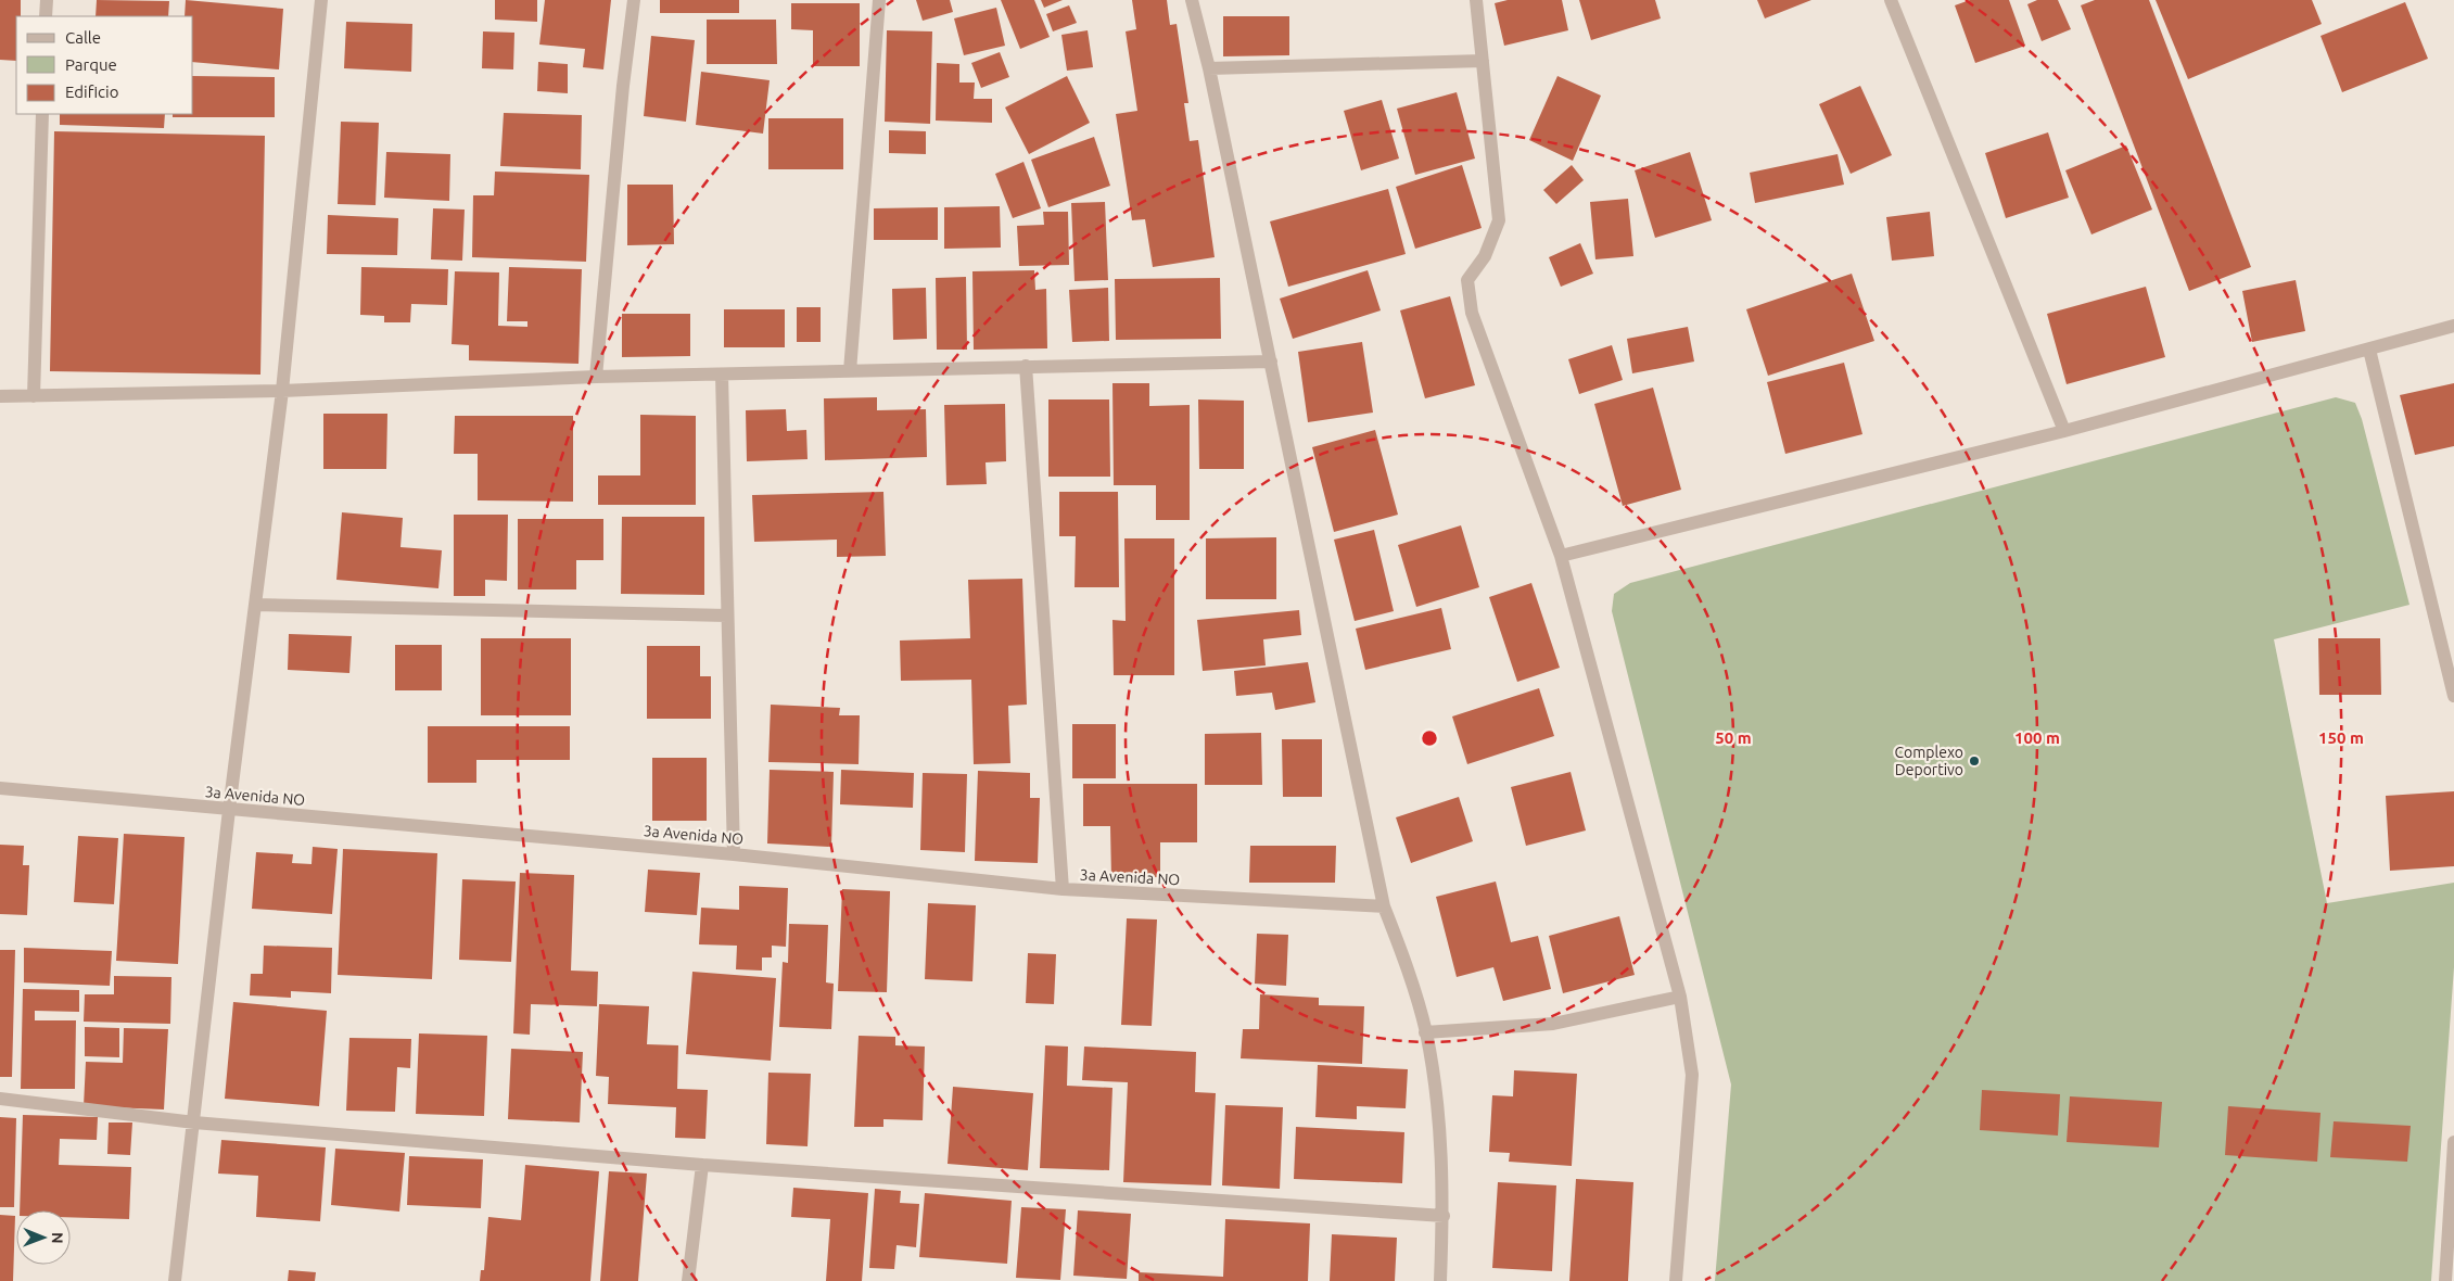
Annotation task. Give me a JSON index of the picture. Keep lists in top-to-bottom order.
{
  "streets": {
    "street": ["3a Avenida NO"]
  },
  "places": ["Complexo Deportivo"],
  "legend": ["Calle", "Parque", "Edificio"],
  "north": "right",
  "rings": ["50 m", "100 m", "150 m"]
}
